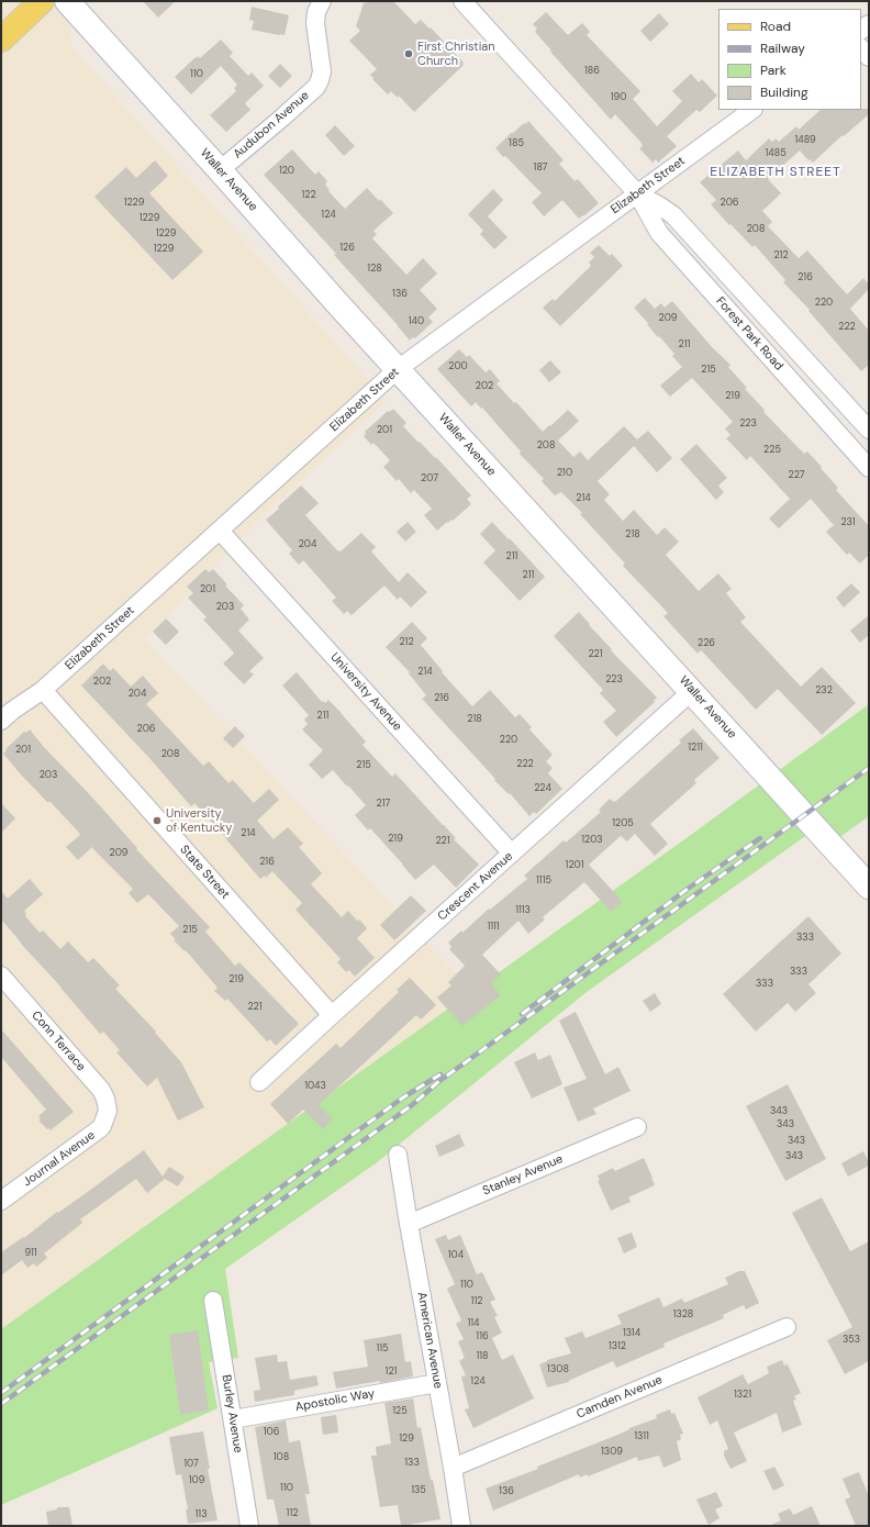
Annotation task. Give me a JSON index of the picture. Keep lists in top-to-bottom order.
{
  "streets": {
    "main road": ["Waller Avenue"],
    "street": [
      "Audubon Avenue",
      "Elizabeth Street",
      "Forest Park Road",
      "University Avenue",
      "State Street",
      "Crescent Avenue",
      "Conn Terrace",
      "Journal Avenue",
      "Stanley Avenue",
      "American Avenue",
      "Camden Avenue",
      "Apostolic Way",
      "Burley Avenue"
    ]
  },
  "crossings": [
    ["Audubon Avenue", "Waller Avenue"],
    ["Waller Avenue", "Elizabeth Street"],
    ["Waller Avenue", "Crescent Avenue"],
    ["Elizabeth Street", "Forest Park Road"],
    ["Elizabeth Street", "University Avenue"],
    ["Elizabeth Street", "State Street"],
    ["University Avenue", "Crescent Avenue"],
    ["State Street", "Crescent Avenue"],
    ["Conn Terrace", "Journal Avenue"],
    ["Stanley Avenue", "American Avenue"],
    ["American Avenue", "Camden Avenue"],
    ["American Avenue", "Apostolic Way"],
    ["Apostolic Way", "Burley Avenue"]
  ],
  "districts": ["ELIZABETH STREET"],
  "places": ["First Christian Church", "University of Kentucky"],
  "house_numbers": [
    "186",
    "110",
    "190",
    "1489",
    "185",
    "1485",
    "187",
    "120",
    "122",
    "1229",
    "206",
    "124",
    "1229",
    "208",
    "1229",
    "126",
    "1229",
    "212",
    "128",
    "216",
    "136",
    "220",
    "209",
    "140",
    "222",
    "211",
    "200",
    "215",
    "202",
    "219",
    "223",
    "201",
    "208",
    "225",
    "210",
    "227",
    "207",
    "214",
    "231",
    "218",
    "204",
    "211",
    "211",
    "201",
    "203",
    "212",
    "226",
    "221",
    "214",
    "223",
    "202",
    "232",
    "204",
    "216",
    "211",
    "218",
    "206",
    "220",
    "1211",
    "201",
    "208",
    "222",
    "215",
    "203",
    "224",
    "217",
    "1205",
    "214",
    "219",
    "1203",
    "221",
    "209",
    "216",
    "1201",
    "1115",
    "1113",
    "1111",
    "215",
    "333",
    "333",
    "219",
    "333",
    "221",
    "1043",
    "343",
    "343",
    "343",
    "343",
    "911",
    "104",
    "110",
    "112",
    "1328",
    "114",
    "1314",
    "116",
    "353",
    "1312",
    "115",
    "118",
    "1308",
    "121",
    "124",
    "1321",
    "125",
    "106",
    "1311",
    "129",
    "1309",
    "108",
    "133",
    "107",
    "109",
    "110",
    "135",
    "136",
    "112",
    "113"
  ],
  "legend": [
    "Road",
    "Railway",
    "Park",
    "Building"
  ]
}
